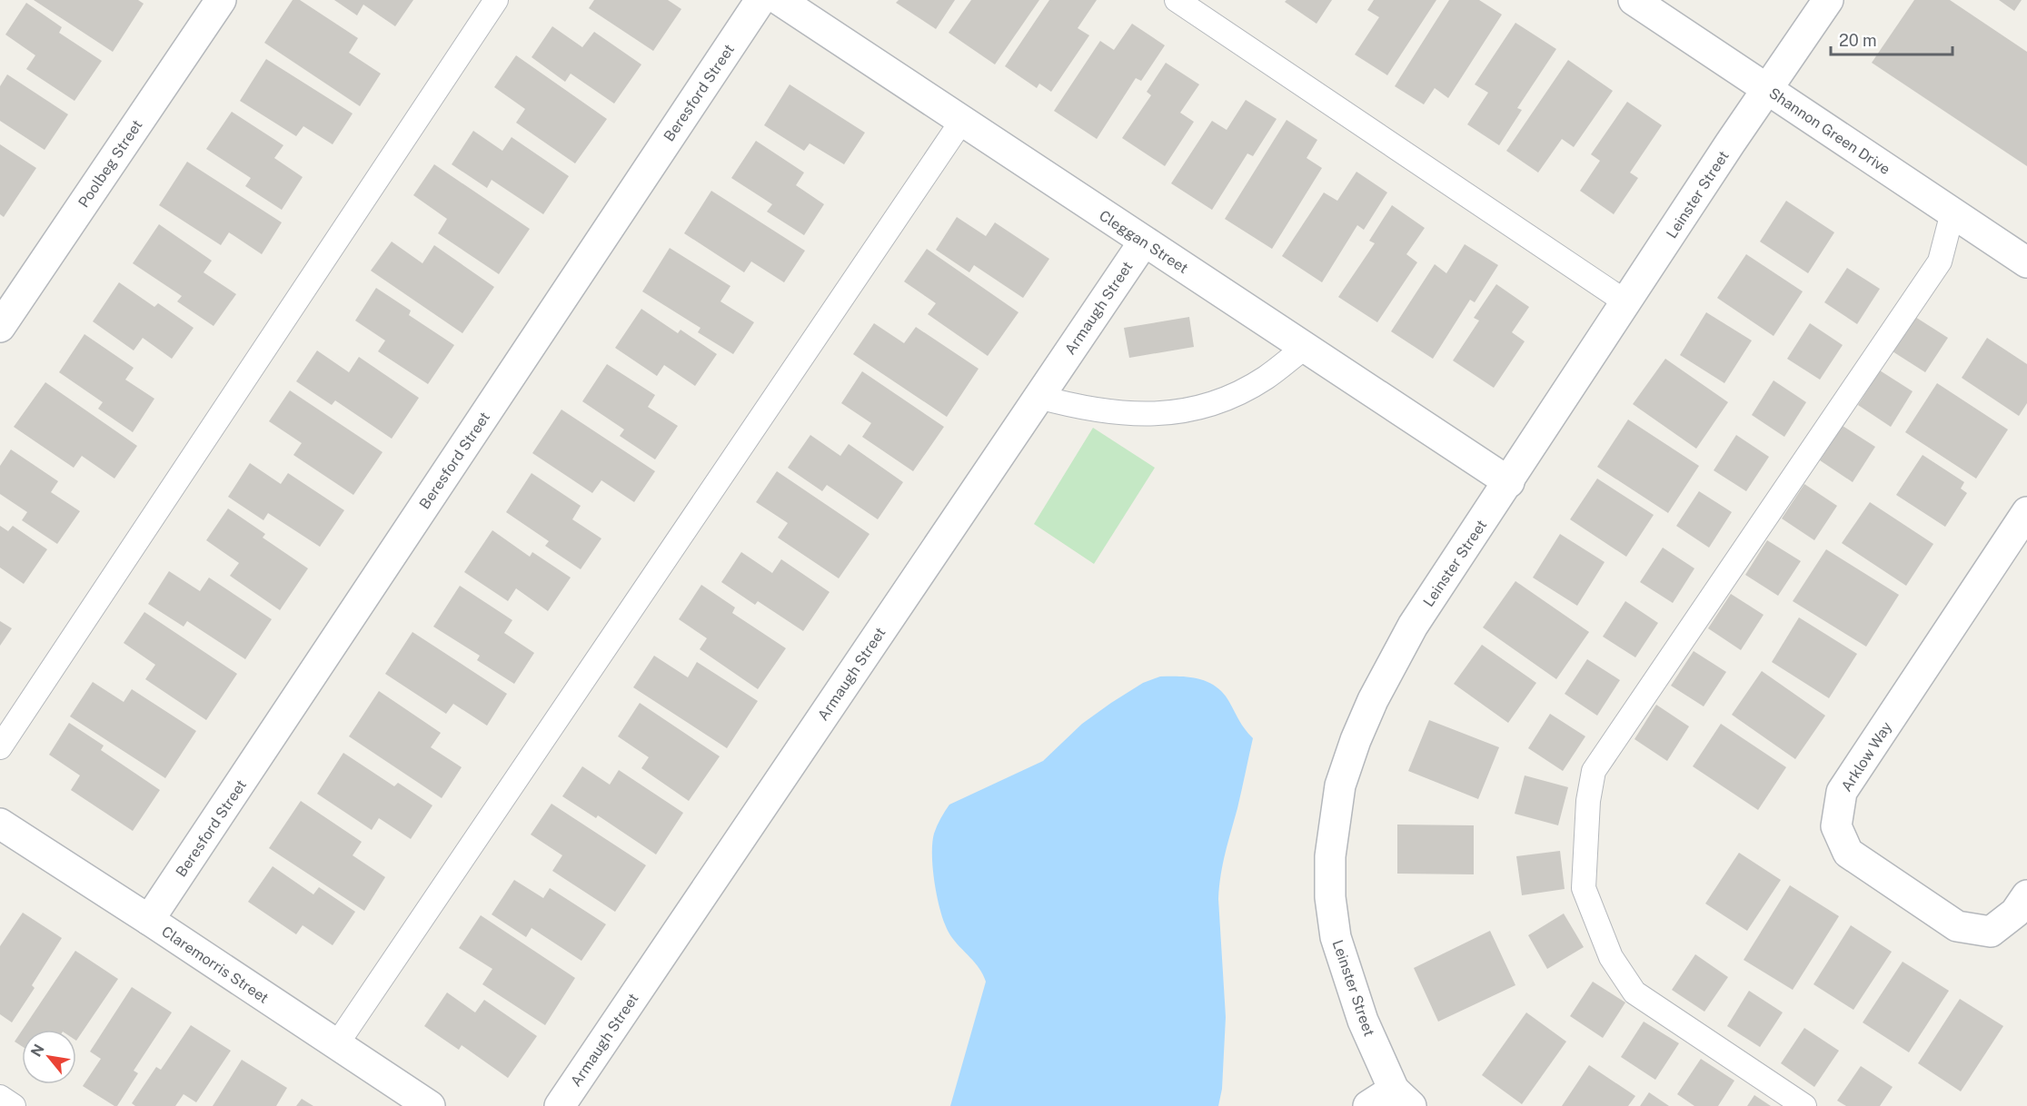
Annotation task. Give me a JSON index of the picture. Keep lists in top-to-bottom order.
{
  "streets": {
    "street": [
      "Beresford Street",
      "Shannon Green Drive",
      "Poolbeg Street",
      "Leinster Street",
      "Cleggan Street",
      "Armaugh Street",
      "Arklow Way",
      "Claremorris Street"
    ]
  },
  "crossings": [
    ["Beresford Street", "Claremorris Street"],
    ["Shannon Green Drive", "Leinster Street"],
    ["Leinster Street", "Cleggan Street"],
    ["Cleggan Street", "Armaugh Street"]
  ],
  "scale_bar": "20 m",
  "north": "top left"
}
